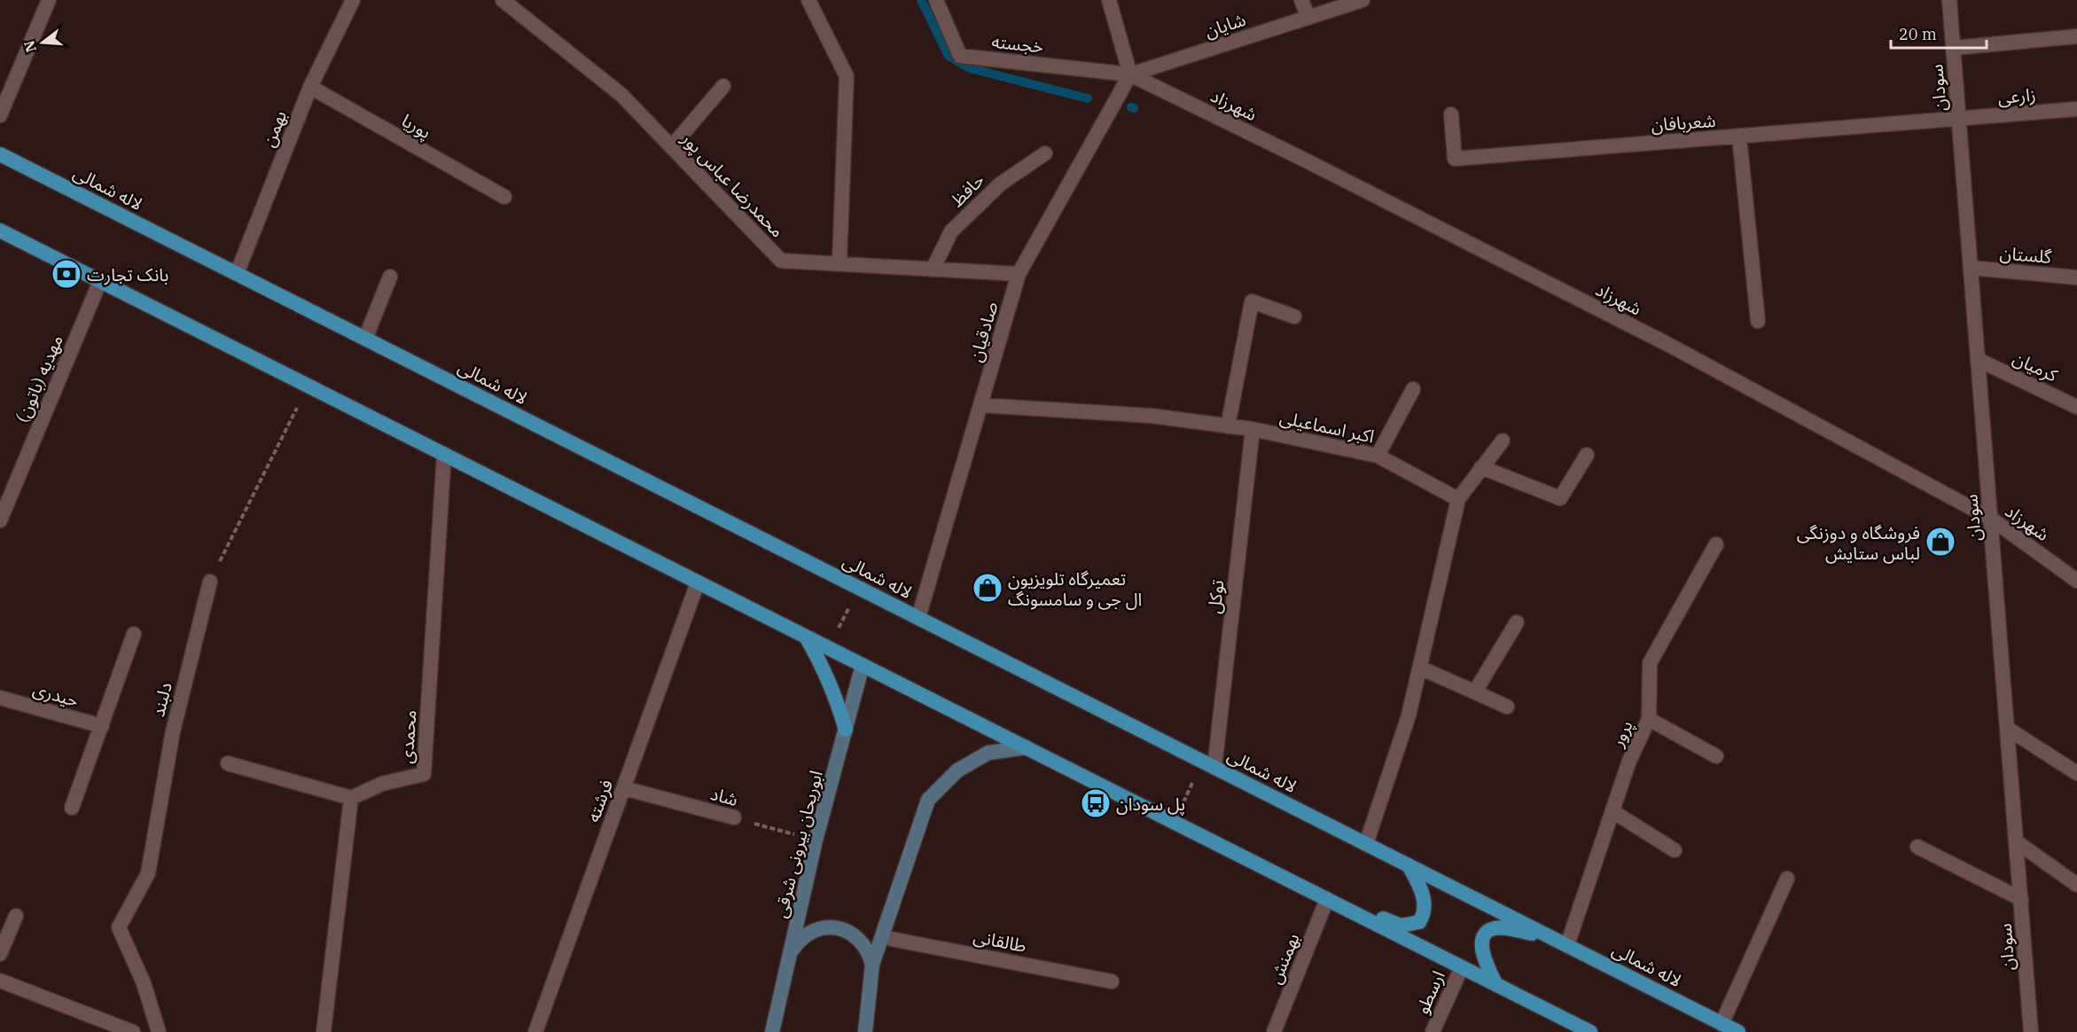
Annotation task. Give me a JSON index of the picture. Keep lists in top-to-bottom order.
{
  "streets": {
    "main road": ["لاله شمالی", "ابوریحان بیرونی شرقی"],
    "street": [
      "شایان",
      "خجسته",
      "سودان",
      "زارعی",
      "شهرزاد",
      "شعربافان",
      "پوریا",
      "بهمن",
      "محمدرضا عباس پور",
      "حافظ",
      "گلستان",
      "صادقیان",
      "کرمیان",
      "مهدیه (باتون)",
      "اکبر اسماعیلی",
      "توکل",
      "حیدری",
      "دلبند",
      "پرور",
      "محمدی",
      "شاد",
      "فرشته",
      "طالقانی",
      "بهمنش",
      "ارسطو"
    ]
  },
  "crossings": [
    ["شایان", "خجسته"],
    ["شایان", "شهرزاد"],
    ["شایان", "صادقیان"],
    ["خجسته", "شهرزاد"],
    ["خجسته", "صادقیان"],
    ["سودان", "زارعی"],
    ["سودان", "شهرزاد"],
    ["سودان", "شعربافان"],
    ["سودان", "گلستان"],
    ["سودان", "کرمیان"],
    ["زارعی", "شعربافان"],
    ["شهرزاد", "صادقیان"],
    ["پوریا", "بهمن"],
    ["بهمن", "لاله شمالی"],
    ["محمدرضا عباس پور", "حافظ"],
    ["محمدرضا عباس پور", "صادقیان"],
    ["لاله شمالی", "صادقیان"],
    ["لاله شمالی", "توکل"],
    ["لاله شمالی", "پرور"],
    ["صادقیان", "اکبر اسماعیلی"],
    ["اکبر اسماعیلی", "توکل"],
    ["شاد", "فرشته"],
    ["شاد", "ابوریحان بیرونی شرقی"]
  ],
  "places": {
    "bank": ["بانک تجارت"],
    "shop": ["فروشگاه و دوزنگی لباس ستایش", "تعمیرگاه تلویزیون ال جی و سامسونگ"],
    "bus stop": ["پل سودان"]
  },
  "scale_bar": "20 m",
  "north": "left"
}
